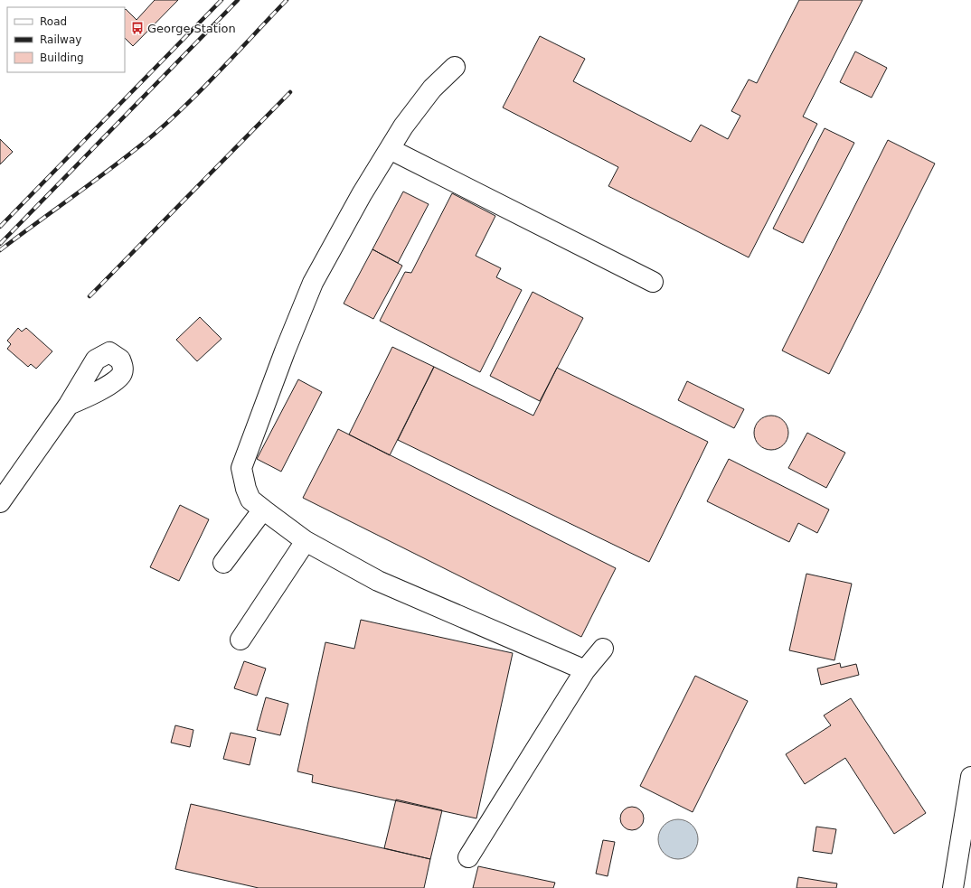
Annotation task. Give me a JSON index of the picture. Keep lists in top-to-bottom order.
{
  "places": {
    "bus stop": ["George Station"]
  },
  "legend": ["Road", "Railway", "Building"]
}
